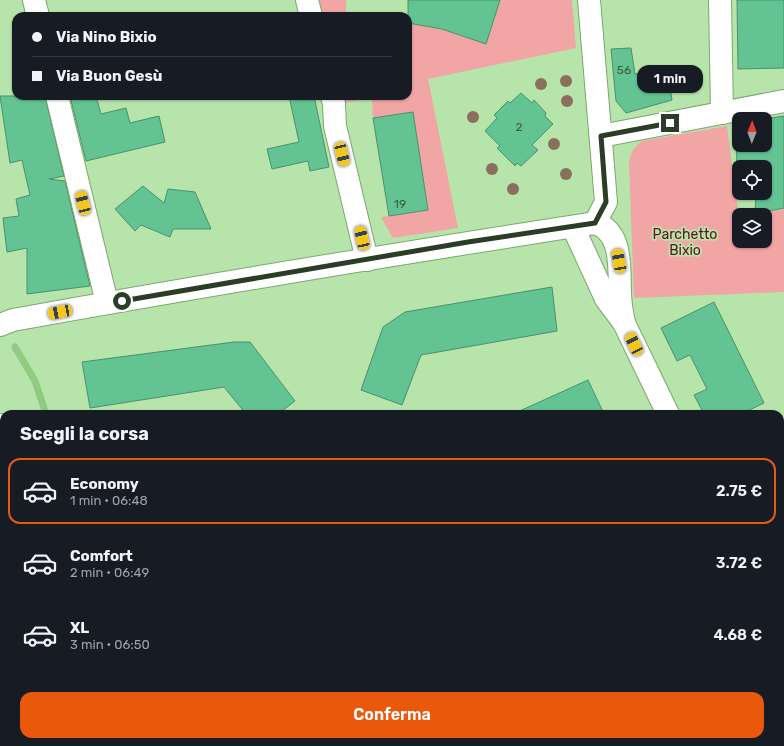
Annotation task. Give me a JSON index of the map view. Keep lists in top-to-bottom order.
{
  "parks": ["Parchetto Bixio"],
  "house_numbers": ["56", "2", "19"],
  "north": "top",
  "page": {
    "banner": ["Via Nino Bixio", "Via Buon Gesù"],
    "bubble": "1 min",
    "heading": "Scegli la corsa",
    "list": [
      {
        "name": "Economy",
        "note": "1 min · 06:48",
        "value": "2.75 €"
      },
      {
        "name": "Comfort",
        "note": "2 min · 06:49",
        "value": "3.72 €"
      },
      {
        "name": "XL",
        "note": "3 min · 06:50",
        "value": "4.68 €"
      }
    ],
    "buttons": "Conferma"
  }
}
